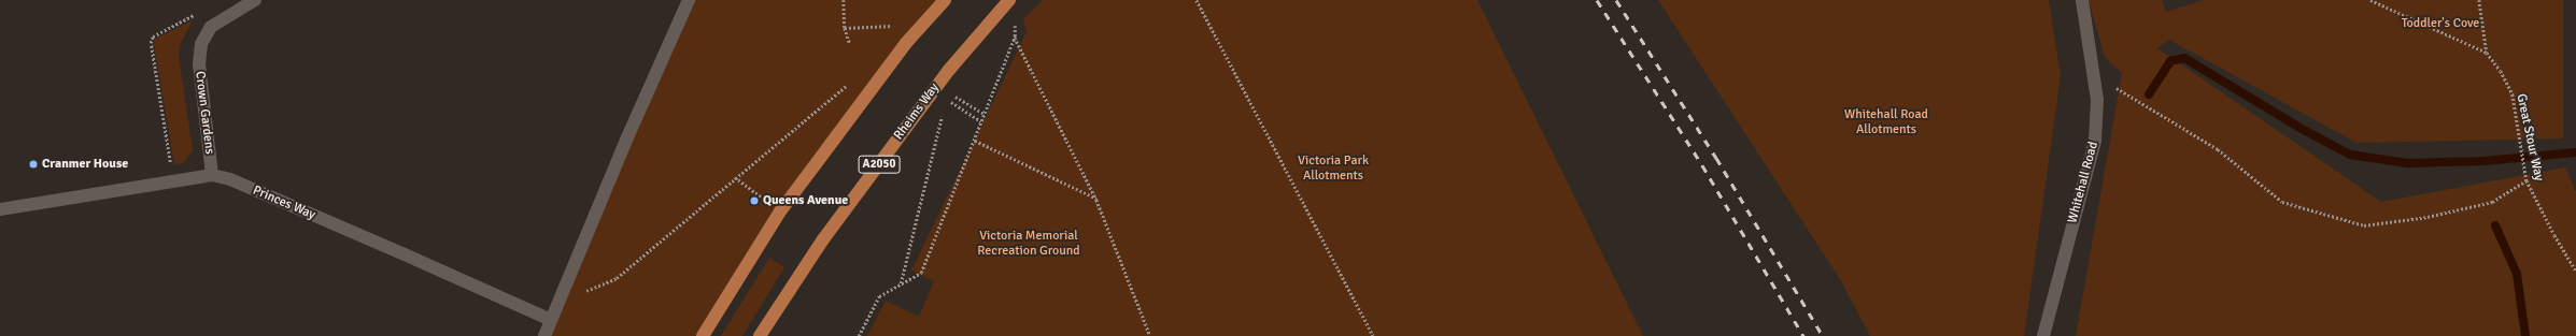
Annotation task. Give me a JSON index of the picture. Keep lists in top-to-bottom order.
{
  "streets": {
    "main road": ["Rheims Way", "A2050"],
    "street": ["Crown Gardens", "Whitehall Road", "Princes Way"],
    "path": ["Great Stour Way"]
  },
  "crossings": [
    ["Crown Gardens", "Princes Way"]
  ],
  "parks": [
    "Toddler's Cove",
    "Whitehall Road Allotments",
    "Victoria Park Allotments",
    "Victoria Memorial Recreation Ground"
  ],
  "places": ["Cranmer House", "Queens Avenue"]
}
